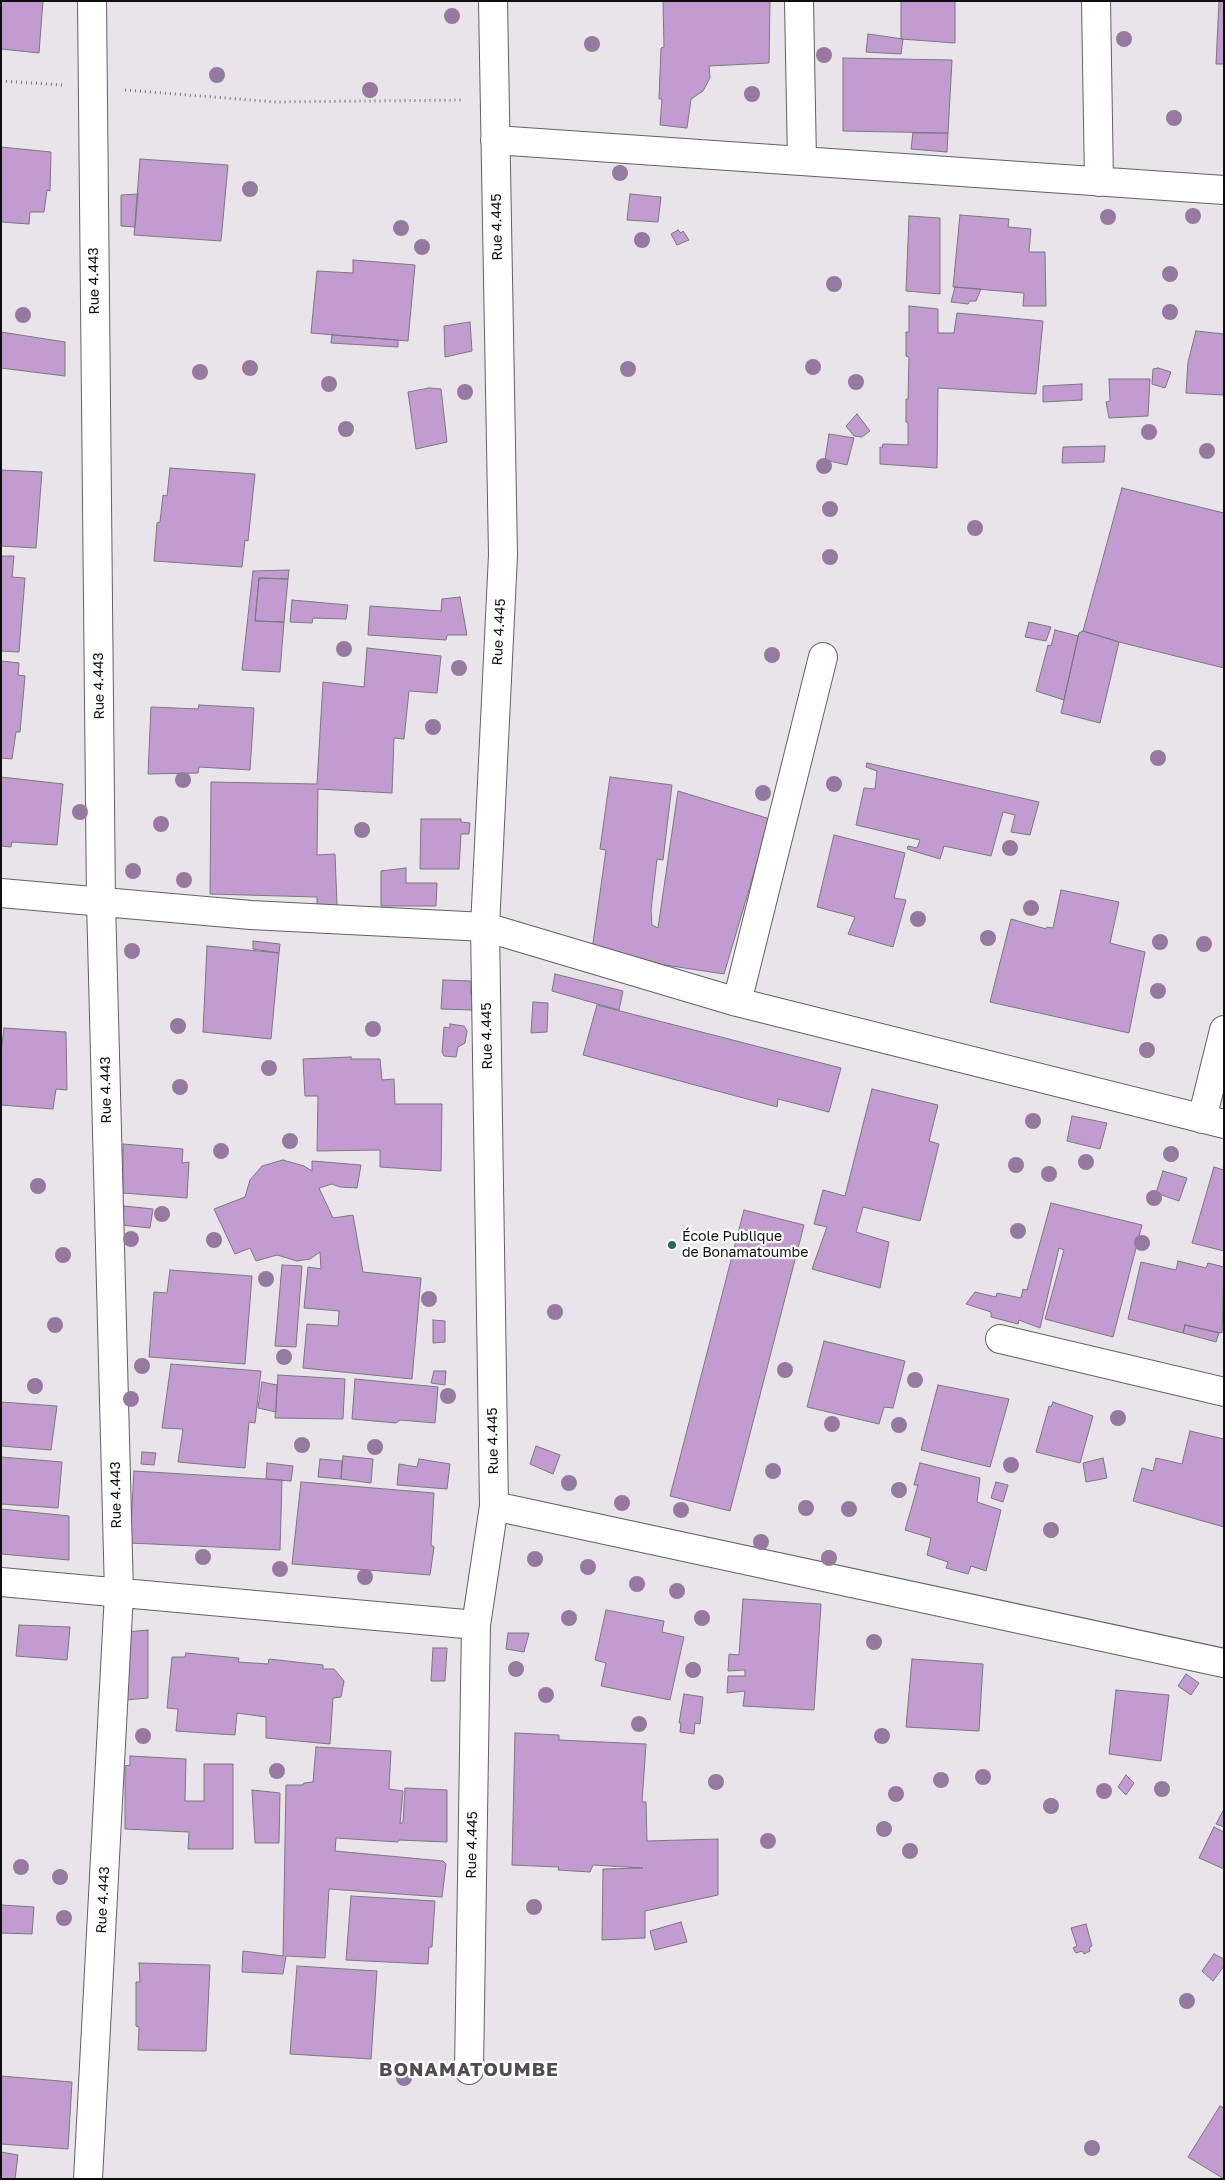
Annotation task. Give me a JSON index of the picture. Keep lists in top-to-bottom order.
{
  "streets": {
    "street": ["Rue 4.445", "Rue 4.443"]
  },
  "districts": ["BONAMATOUMBE"],
  "places": ["École Publique de Bonamatoumbe"]
}
